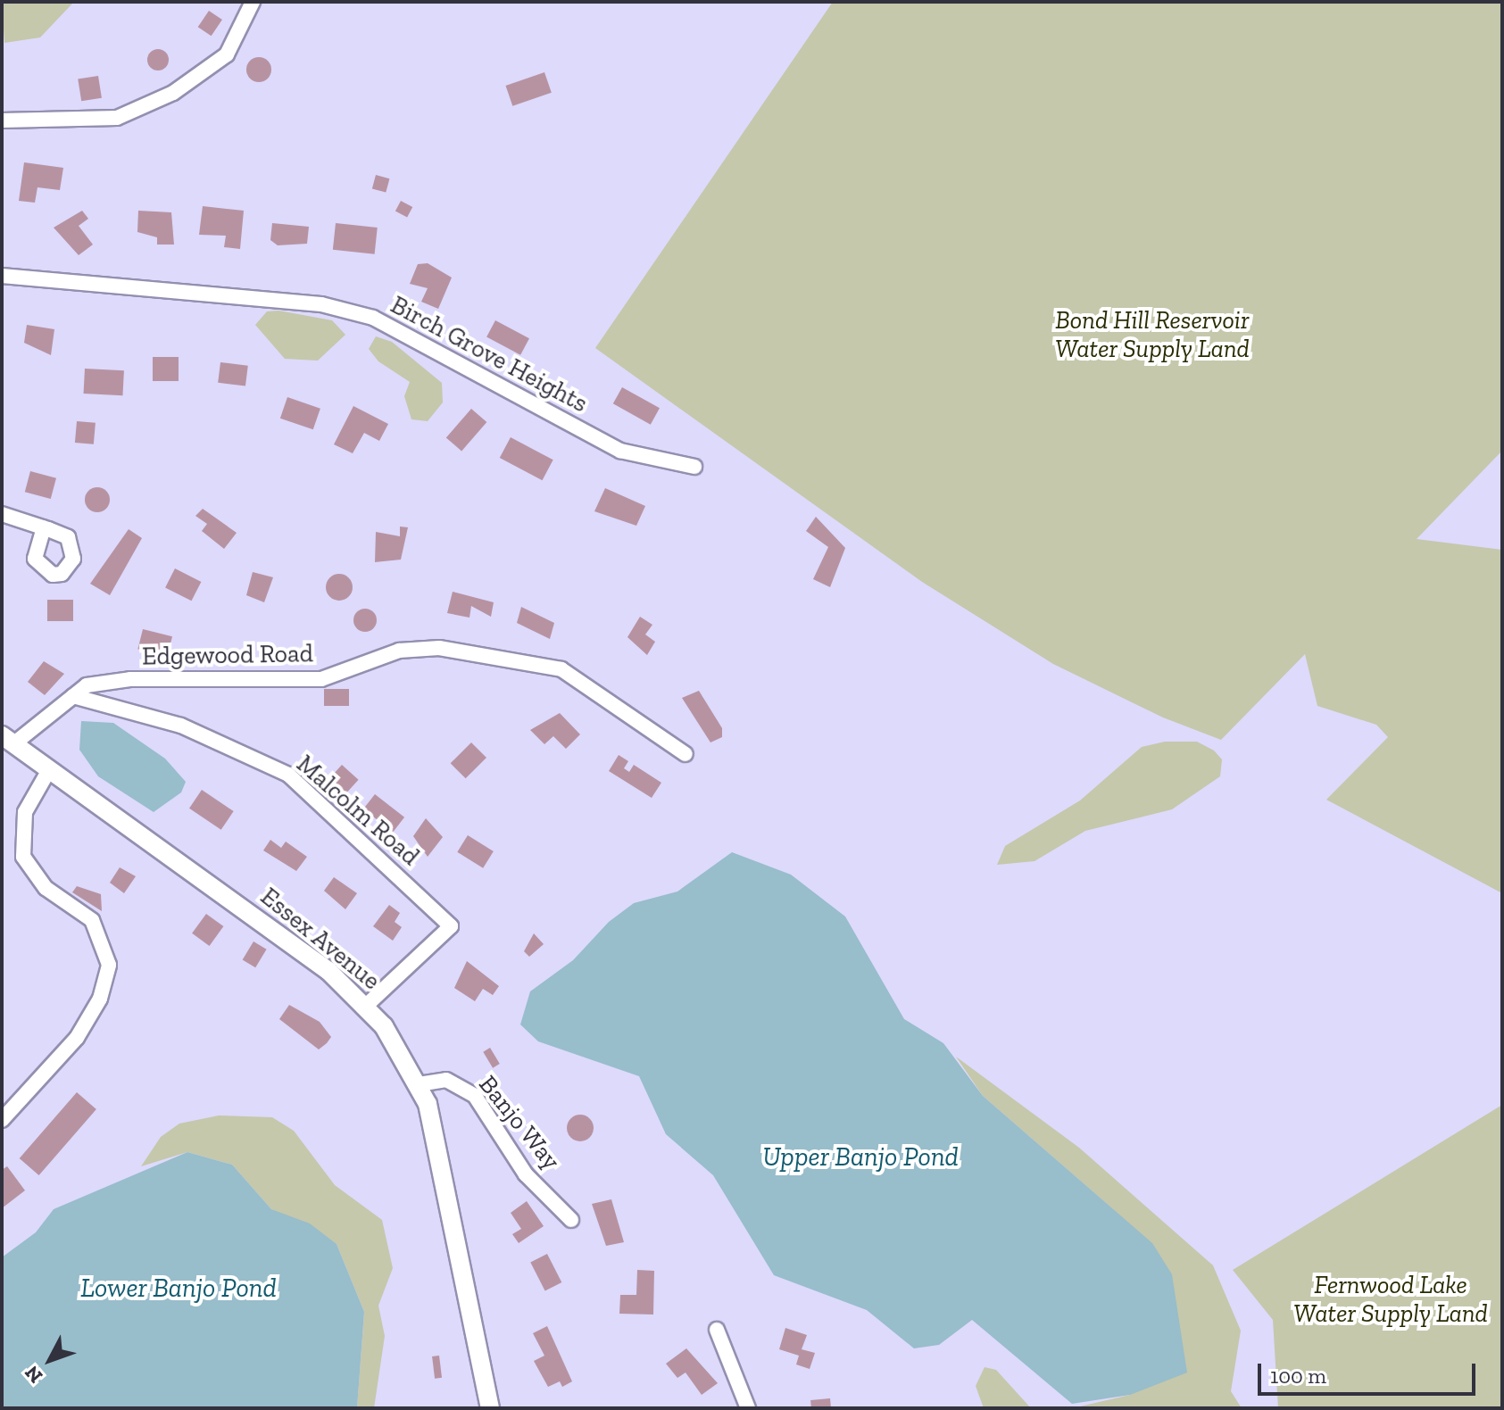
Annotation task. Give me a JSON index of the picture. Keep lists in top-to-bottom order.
{
  "streets": {
    "street": [
      "Birch Grove Heights",
      "Edgewood Road",
      "Malcolm Road",
      "Essex Avenue",
      "Banjo Way"
    ]
  },
  "crossings": [
    ["Edgewood Road", "Malcolm Road"],
    ["Edgewood Road", "Essex Avenue"],
    ["Malcolm Road", "Essex Avenue"],
    ["Essex Avenue", "Banjo Way"]
  ],
  "water": ["Upper Banjo Pond", "Lower Banjo Pond"],
  "parks": ["Bond Hill Reservoir Water Supply Land", "Fernwood Lake Water Supply Land"],
  "scale_bar": "100 m",
  "north": "bottom left"
}
